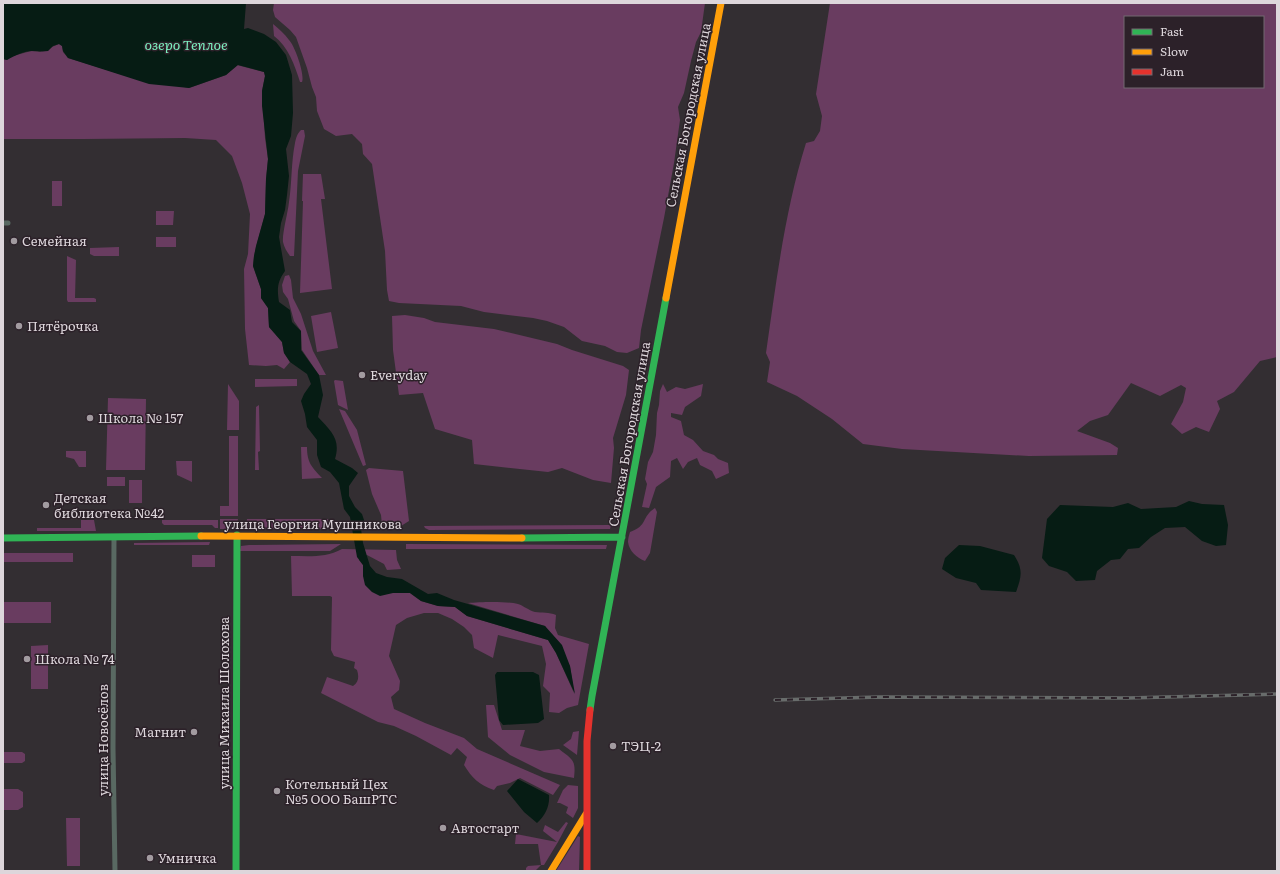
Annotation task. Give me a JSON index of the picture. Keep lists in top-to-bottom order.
{
  "streets": {
    "street": [
      "Сельская Богородская улица",
      "улица Георгия Мушникова",
      "улица Михаила Шолохова",
      "улица Новосёлов"
    ]
  },
  "crossings": [
    ["Сельская Богородская улица", "улица Георгия Мушникова"],
    ["улица Георгия Мушникова", "улица Михаила Шолохова"],
    ["улица Георгия Мушникова", "улица Новосёлов"]
  ],
  "water": ["озеро Теплое"],
  "places": [
    "Семейная",
    "Пятёрочка",
    "Everyday",
    "Школа № 157",
    "Детская библиотека №42",
    "Школа № 74",
    "Магнит",
    "ТЭЦ-2",
    "Котельный Цех №5 ООО БашРТС",
    "Автостарт",
    "Умничка"
  ],
  "legend": ["Fast", "Slow", "Jam"]
}
